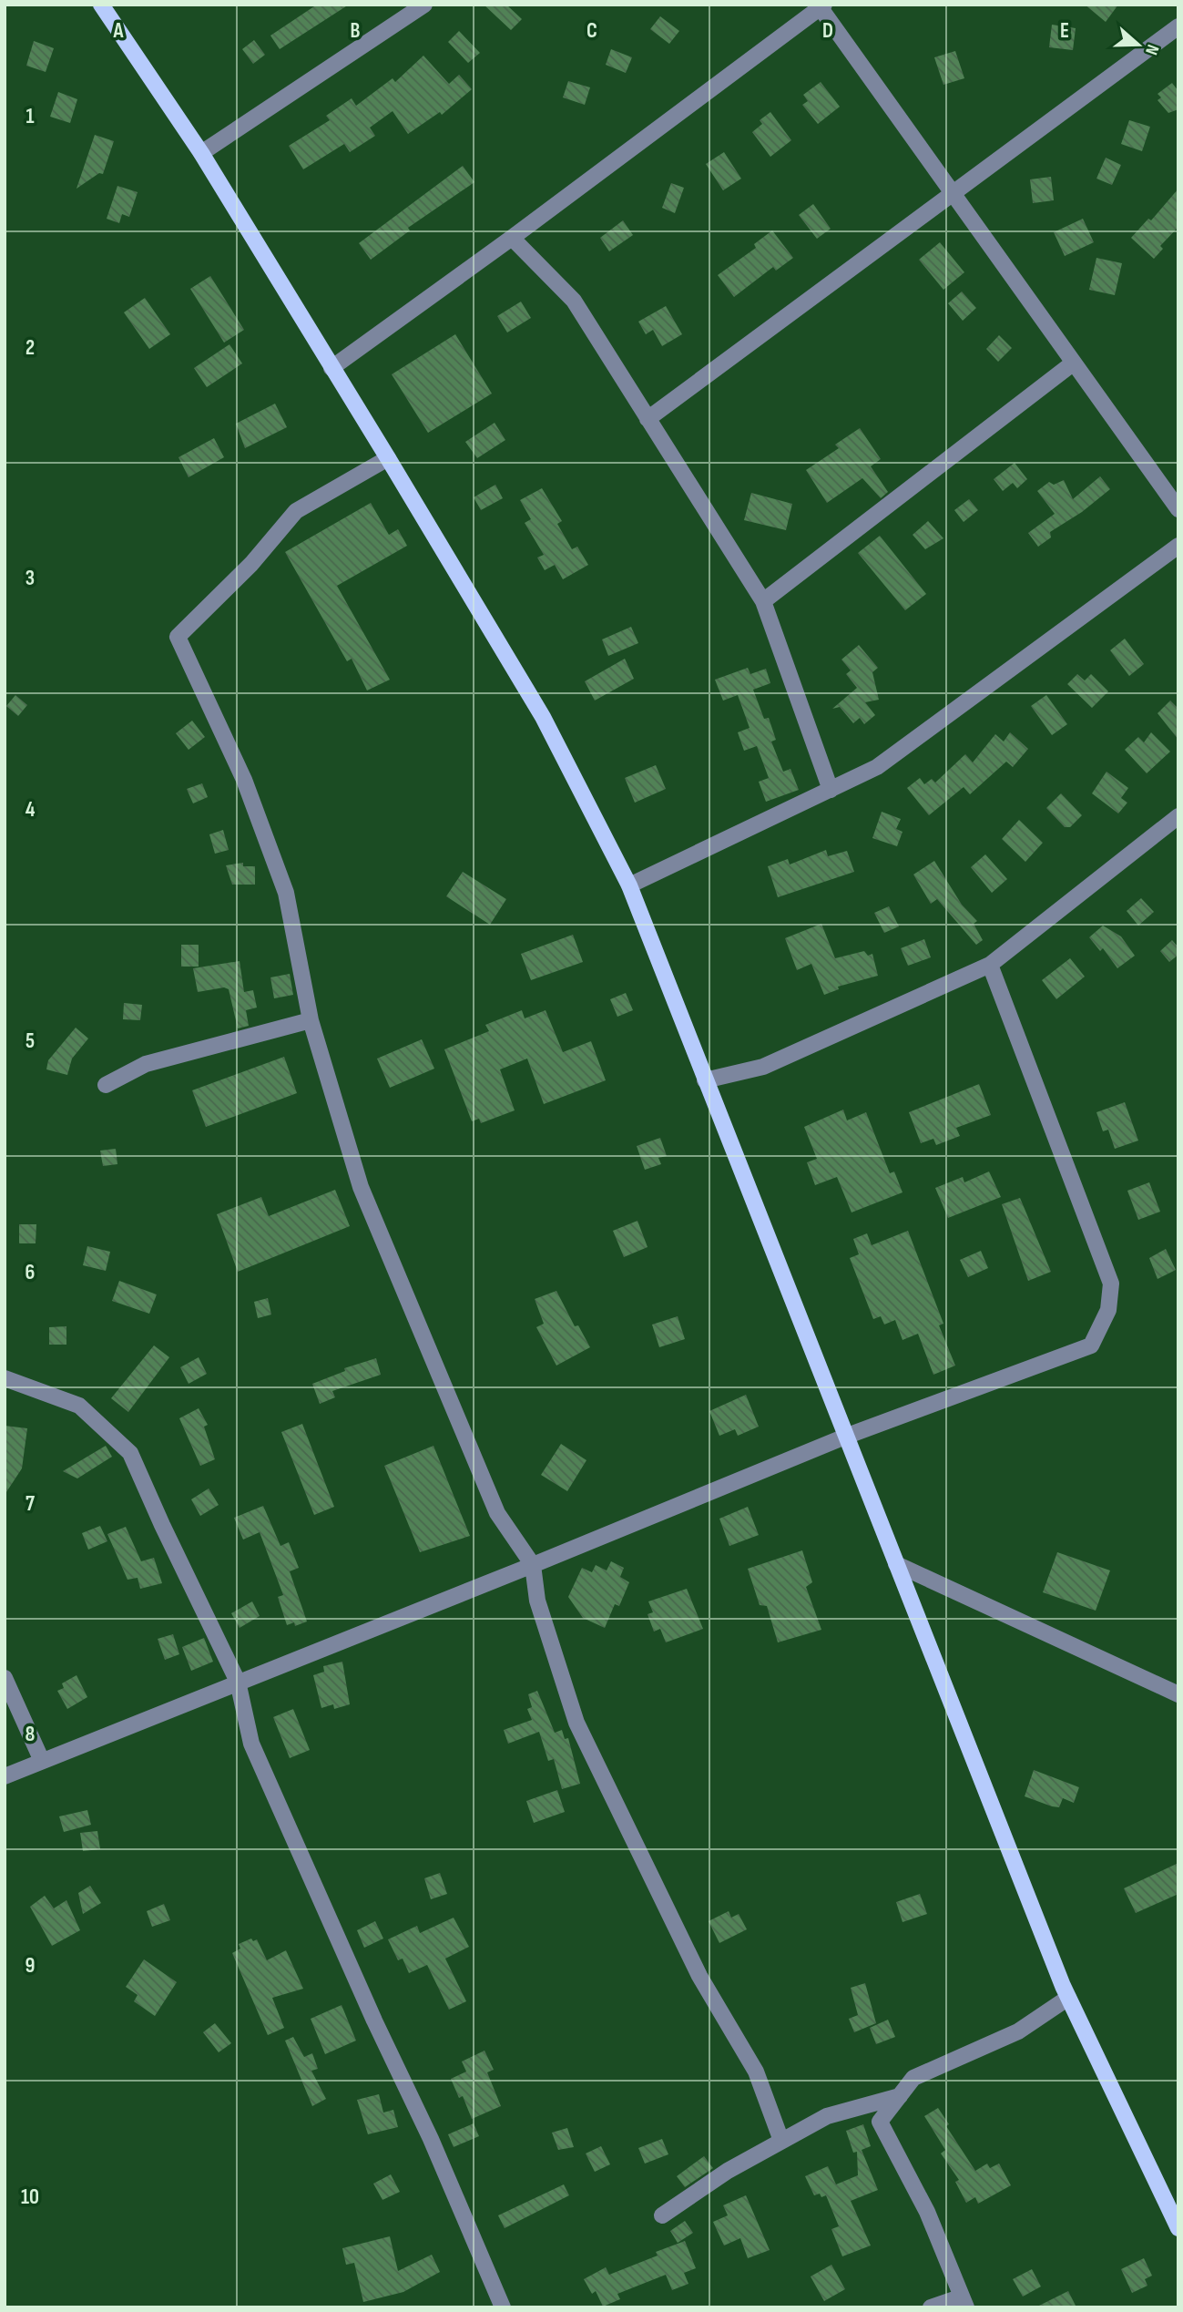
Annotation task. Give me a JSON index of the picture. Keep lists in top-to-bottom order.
{
  "north": "right",
  "grid": {
    "columns": [
      "A",
      "B",
      "C",
      "D",
      "E"
    ],
    "rows": [
      "1",
      "2",
      "3",
      "4",
      "5",
      "6",
      "7",
      "8",
      "9",
      "10"
    ]
  }
}
